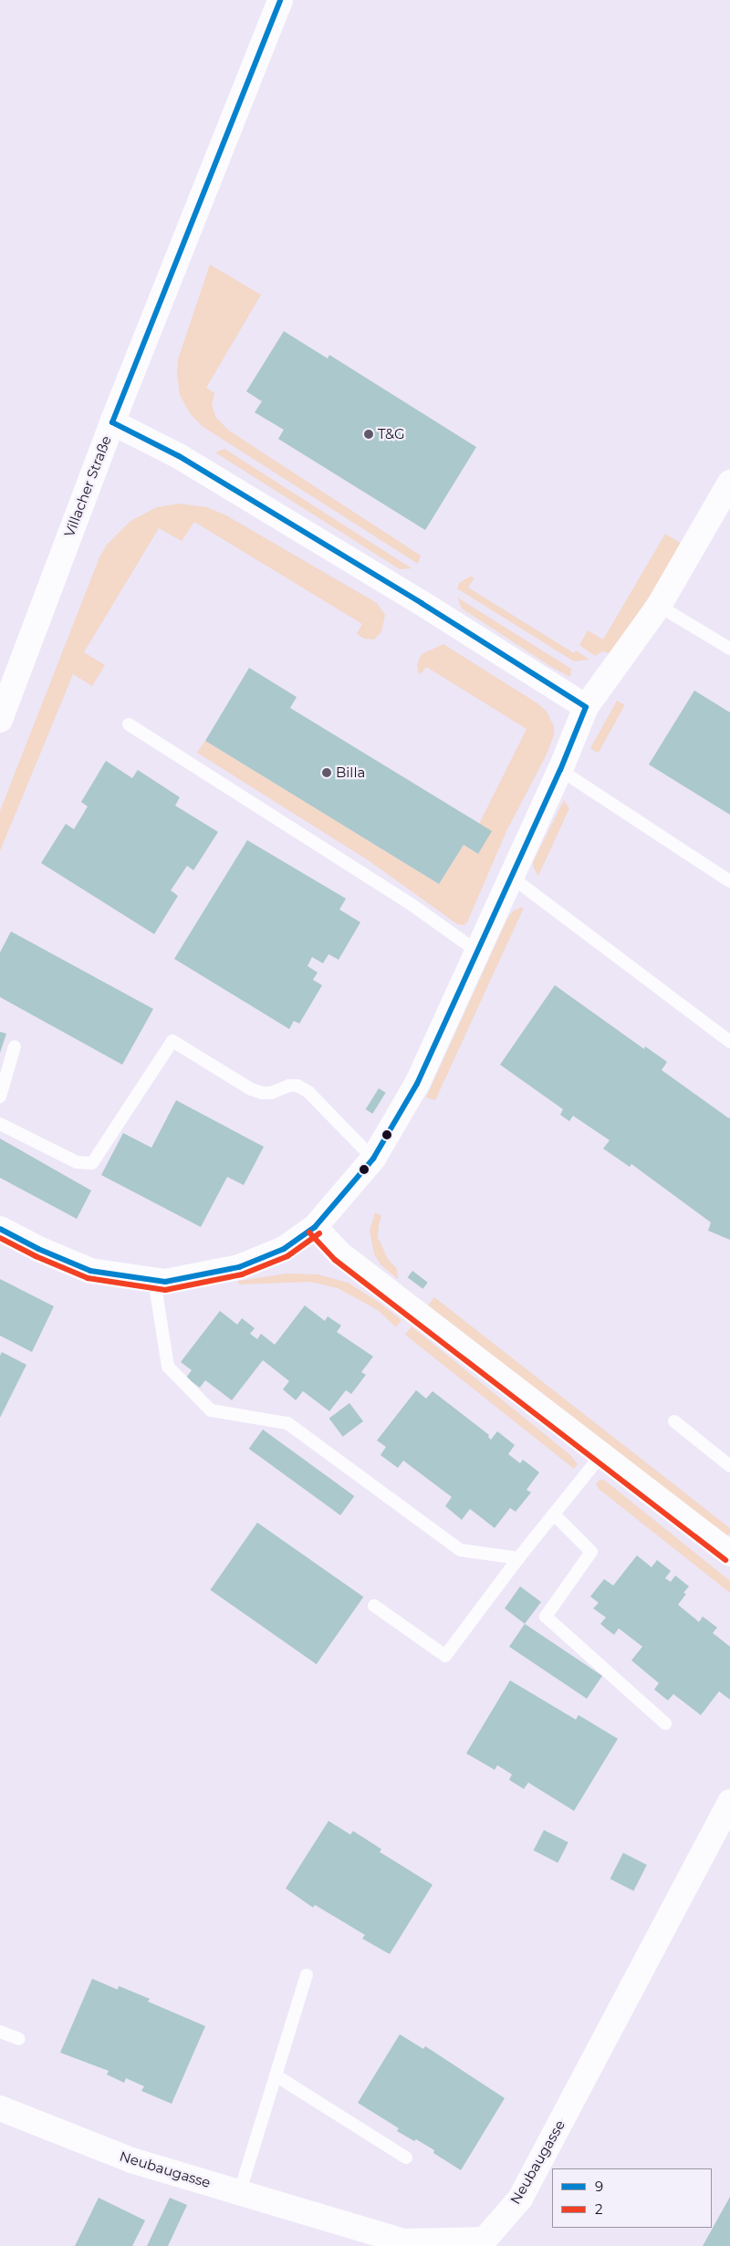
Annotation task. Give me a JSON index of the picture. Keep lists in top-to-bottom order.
{
  "streets": {
    "street": ["Villacher Straße", "Neubaugasse"]
  },
  "places": ["T&G", "Billa"],
  "lines": ["transit line 9", "transit line 2"],
  "legend": ["9", "2"]
}
